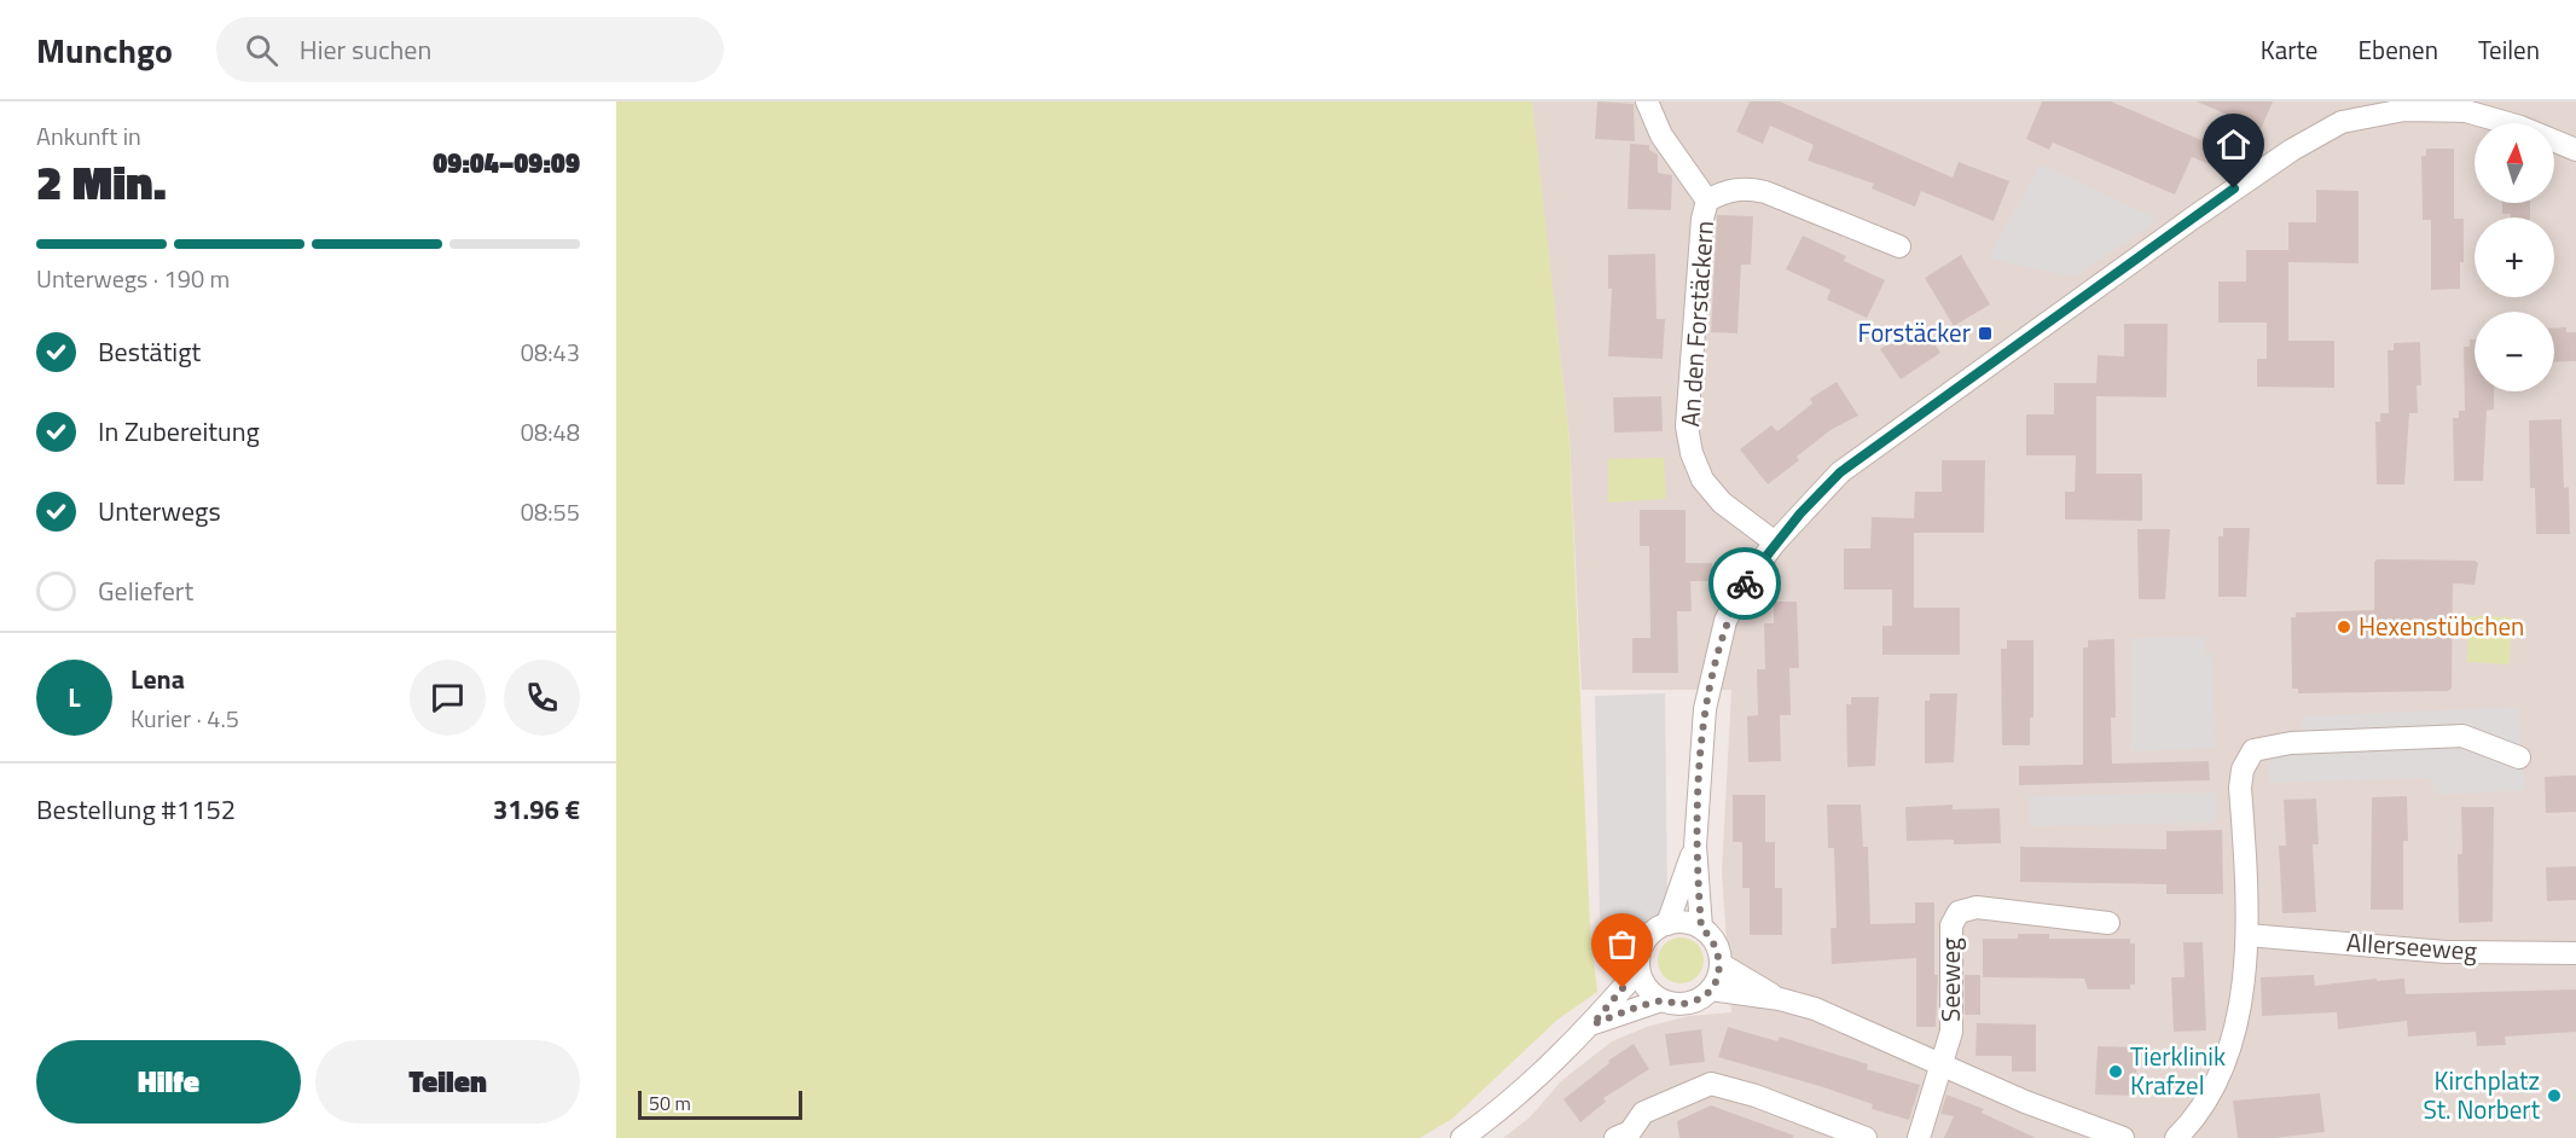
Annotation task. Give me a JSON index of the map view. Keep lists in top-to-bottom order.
{
  "streets": {
    "street": ["An den Forstäckern", "Allerseeweg", "Seeweg"]
  },
  "places": {
    "transit": ["Forstäcker"],
    "other": ["Hexenstübchen", "Tierklinik Krafzel", "Kirchplatz St. Norbert"]
  },
  "scale_bar": "50 m",
  "north": "top",
  "page": {
    "header": "Munchgo",
    "search": "Hier suchen",
    "nav": ["Karte", "Ebenen", "Teilen"],
    "heading": ["2 Min.", "Ankunft in", "09:04–09:09"],
    "panel": [
      "Lena",
      "Kurier · 4.5",
      "Bestellung #1152",
      "31.96 €"
    ],
    "map_buttons": ["+", "−"],
    "bar": "Unterwegs · 190 m",
    "list": [
      ["Bestätigt", "08:43"],
      ["In Zubereitung", "08:48"],
      ["Unterwegs", "08:55"],
      "Geliefert"
    ],
    "round": "L",
    "buttons": ["Hilfe", "Teilen"],
    "scale": "50 m"
  }
}
